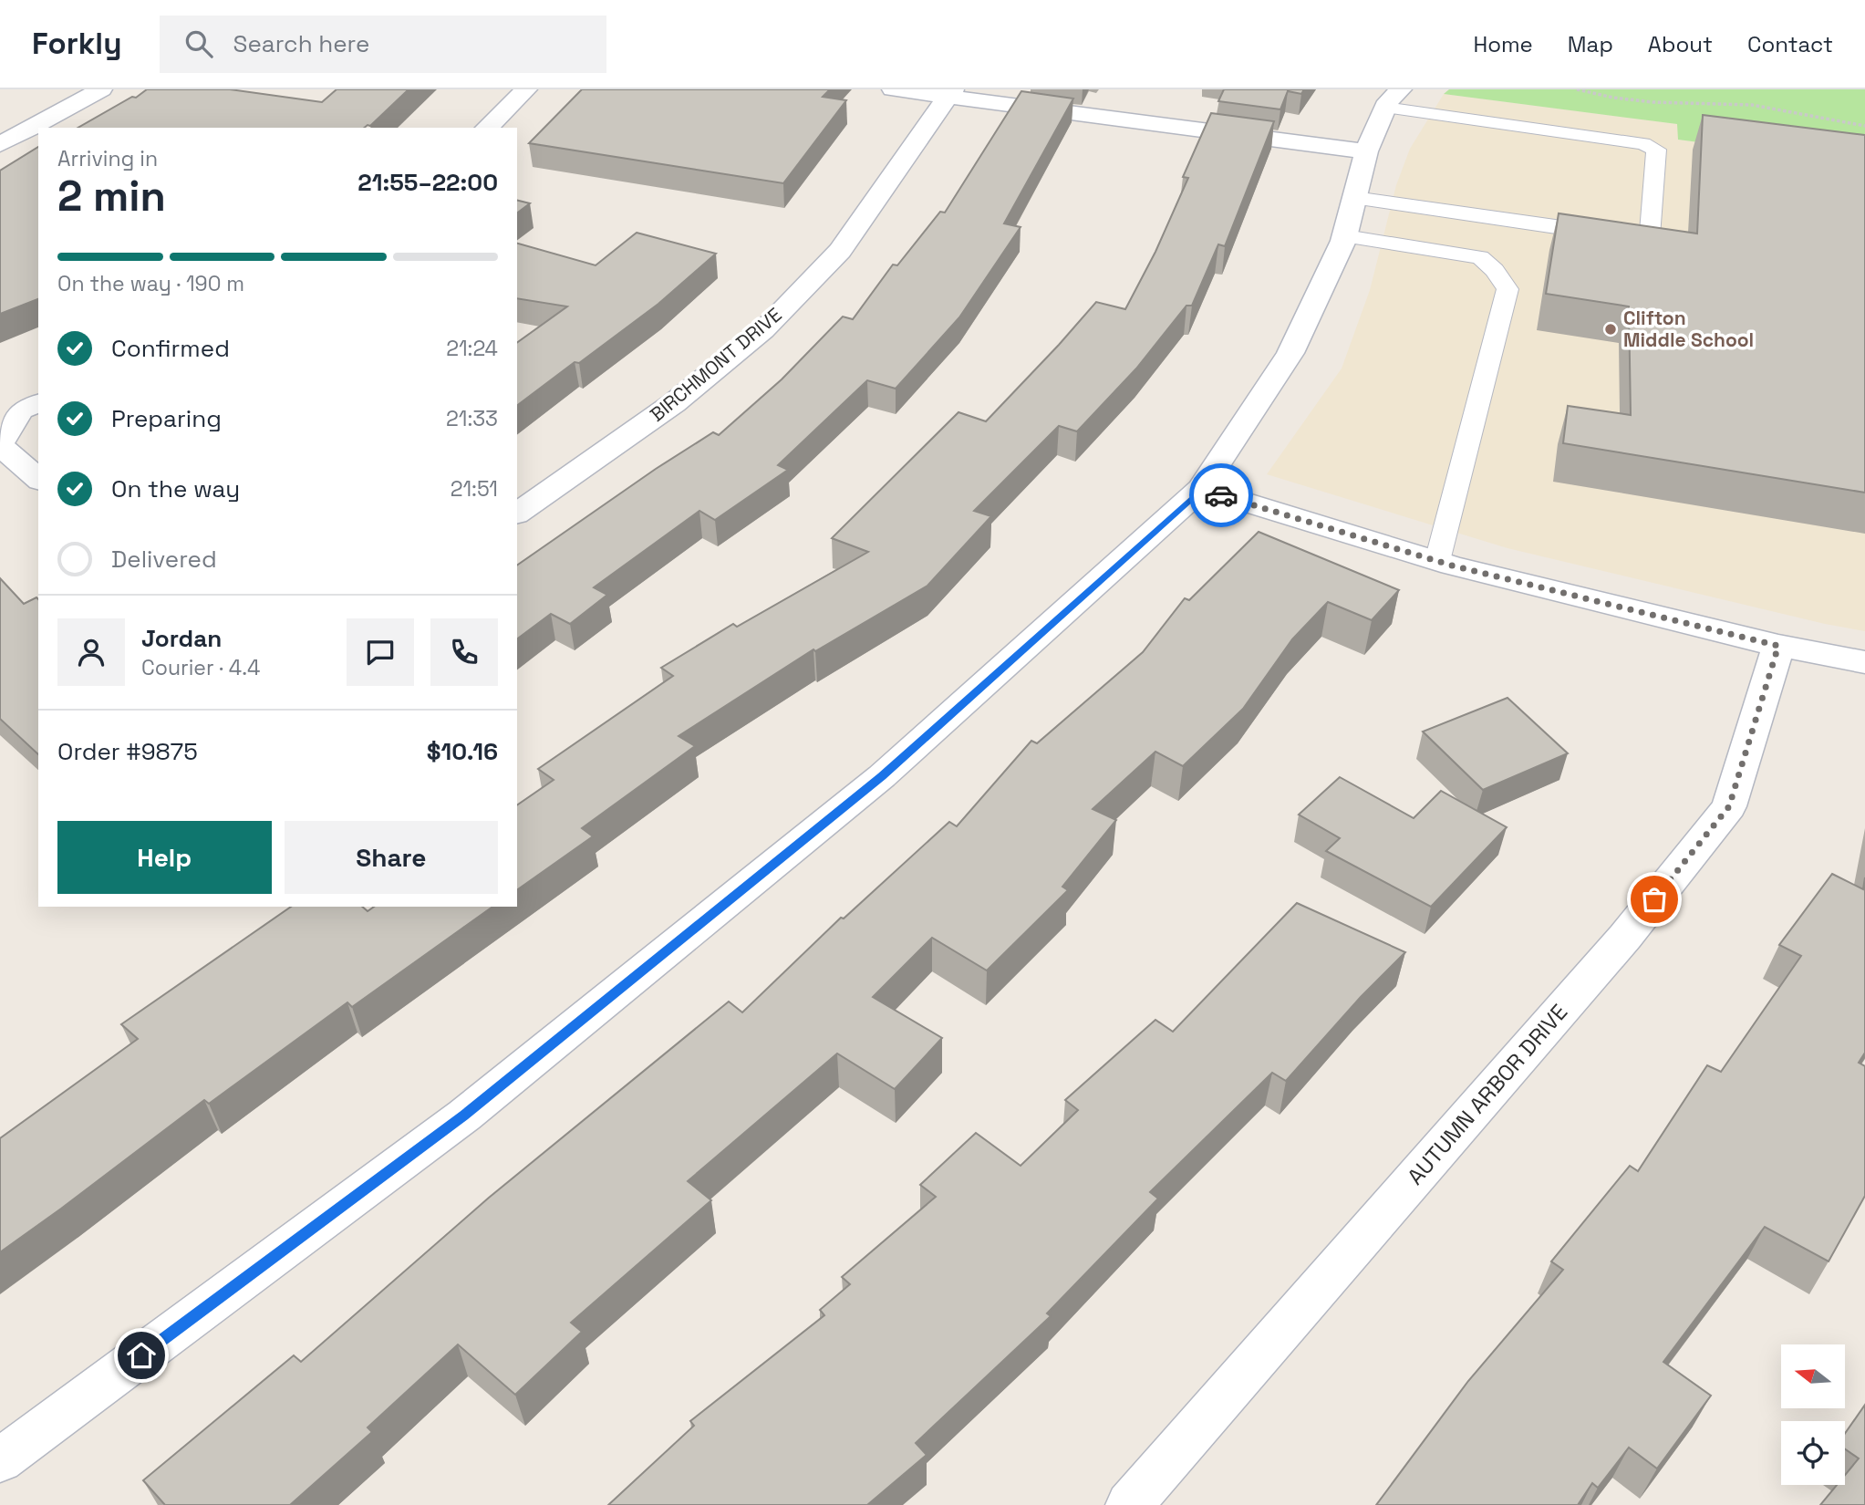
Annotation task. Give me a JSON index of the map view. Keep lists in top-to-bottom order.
{
  "streets": {
    "street": ["BIRCHMONT DRIVE", "AUTUMN ARBOR DRIVE"]
  },
  "places": ["Clifton Middle School"],
  "north": "left",
  "page": {
    "header": "Forkly",
    "search": "Search here",
    "nav": [
      "Home",
      "Map",
      "About",
      "Contact"
    ],
    "heading": ["2 min", "Arriving in", "21:55–22:00"],
    "panel": [
      "Jordan",
      "Courier · 4.4",
      "Order #9875",
      "$10.16"
    ],
    "bar": "On the way · 190 m",
    "list": [
      ["Confirmed", "21:24"],
      ["Preparing", "21:33"],
      ["On the way", "21:51"],
      "Delivered"
    ],
    "buttons": ["Help", "Share"]
  }
}
